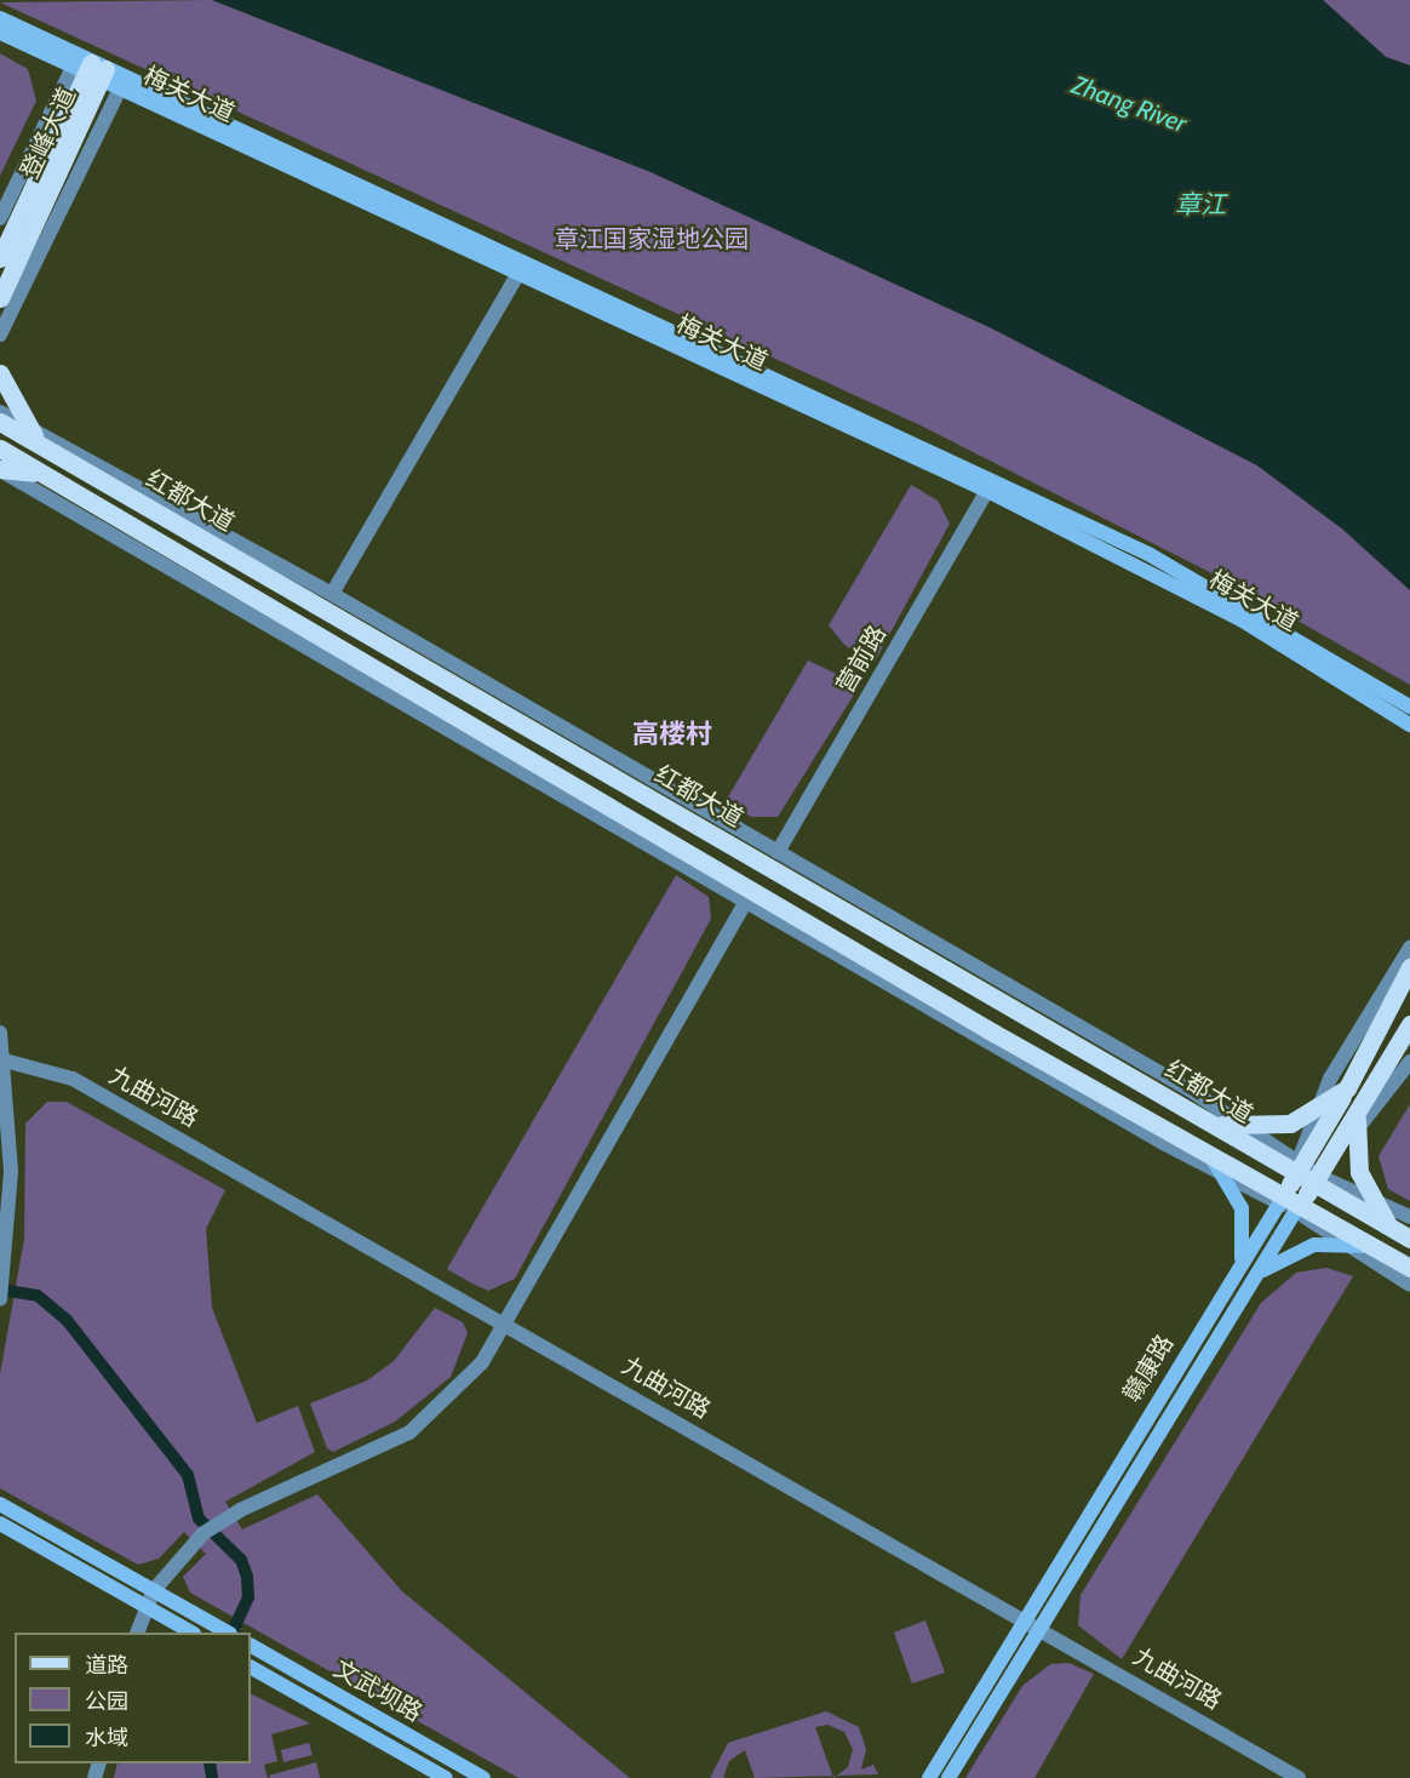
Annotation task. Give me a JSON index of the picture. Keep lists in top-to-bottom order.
{
  "streets": {
    "main road": [
      "梅关大道",
      "登峰大道",
      "红都大道",
      "赣康路",
      "文武坝路"
    ],
    "street": ["营前路", "九曲河路"]
  },
  "crossings": [
    ["梅关大道", "登峰大道"],
    ["梅关大道", "营前路"],
    ["红都大道", "赣康路"],
    ["九曲河路", "赣康路"]
  ],
  "districts": ["高楼村"],
  "water": ["Zhang River", "章江"],
  "parks": ["章江国家湿地公园"],
  "legend": ["道路", "公园", "水域"]
}
